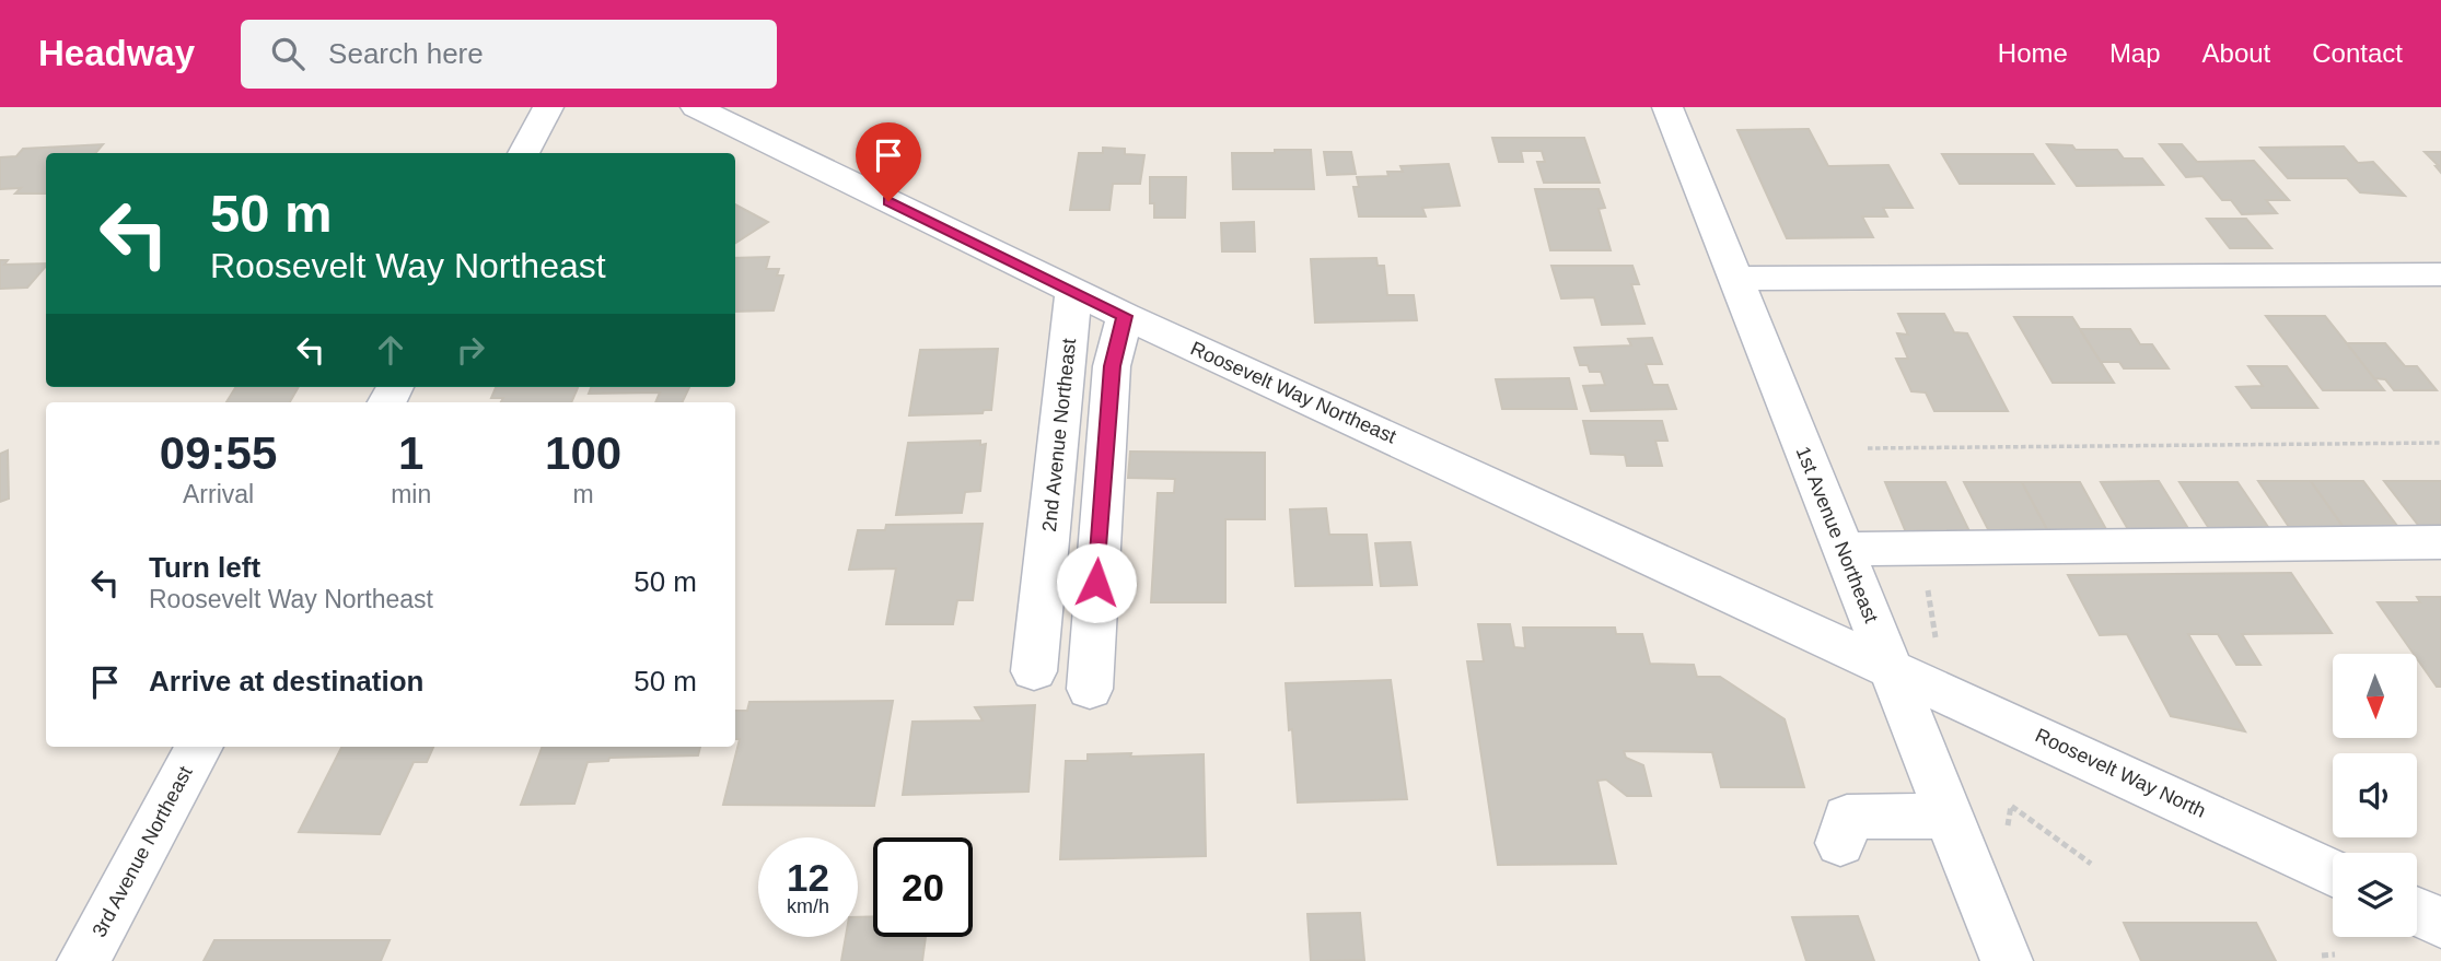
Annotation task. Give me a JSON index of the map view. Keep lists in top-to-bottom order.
{
  "streets": {
    "street": [
      "Roosevelt Way Northeast",
      "2nd Avenue Northeast",
      "1st Avenue Northeast",
      "Roosevelt Way North",
      "3rd Avenue Northeast"
    ]
  },
  "crossings": [
    ["Roosevelt Way Northeast", "2nd Avenue Northeast"],
    ["Roosevelt Way Northeast", "1st Avenue Northeast"],
    ["Roosevelt Way Northeast", "Roosevelt Way North"],
    ["1st Avenue Northeast", "Roosevelt Way North"]
  ],
  "north": "bottom",
  "page": {
    "header": "Headway",
    "search": "Search here",
    "nav": [
      "Home",
      "Map",
      "About",
      "Contact"
    ],
    "turn": ["50 m", "Roosevelt Way Northeast"],
    "eta": [
      "09:55",
      "Arrival",
      "1",
      "min",
      "100",
      "m"
    ],
    "list": [
      {
        "name": "Turn left",
        "note": "Roosevelt Way Northeast",
        "value": "50 m"
      },
      {
        "name": "Arrive at destination",
        "value": "50 m"
      }
    ],
    "speed": "12 km/h",
    "limit": "20"
  }
}
